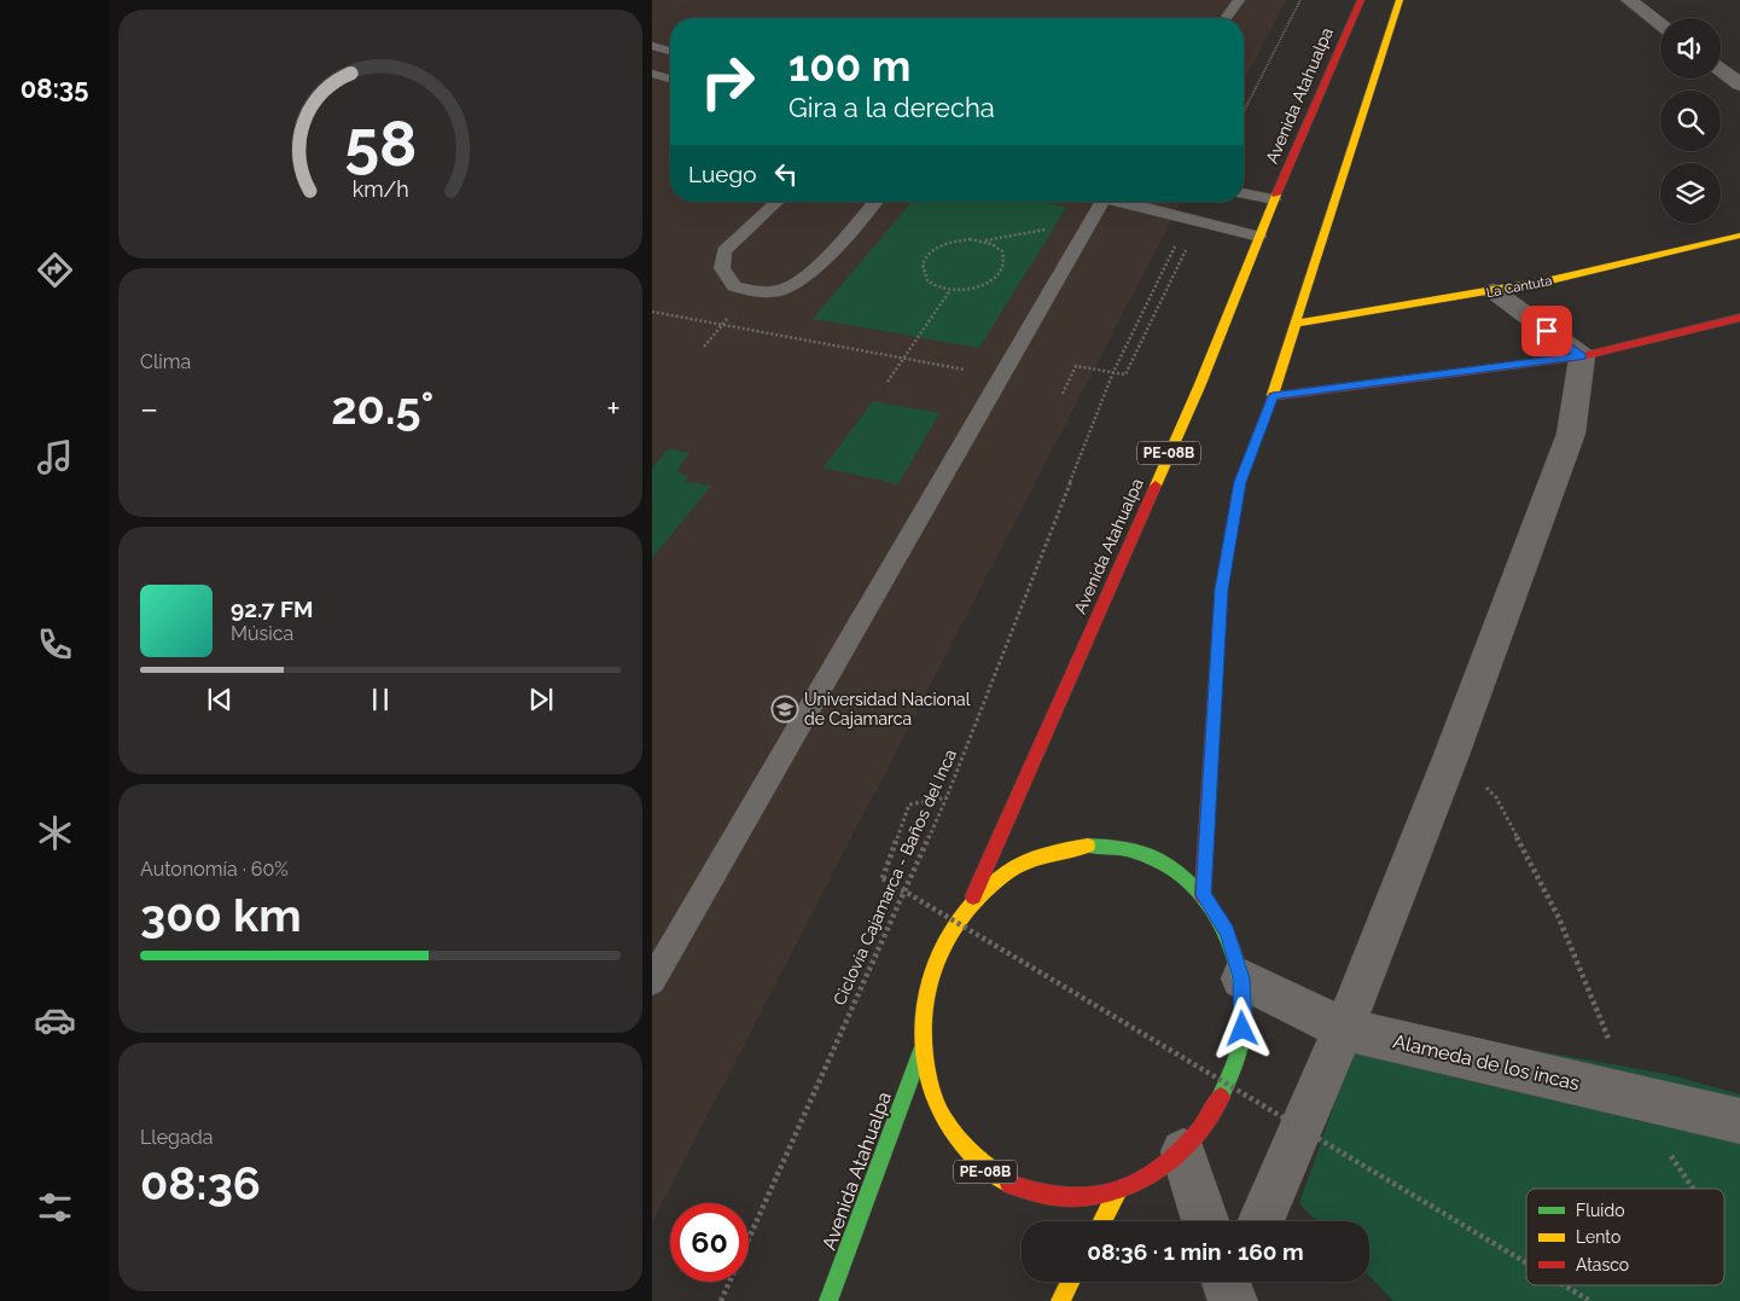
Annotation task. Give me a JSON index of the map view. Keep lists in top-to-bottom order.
{
  "streets": {
    "main road": ["Avenida Atahualpa", "La Cantuta", "PE-08B"],
    "street": ["Alameda de los incas"],
    "path": ["Ciclovía Cajamarca - Baños del Inca"]
  },
  "crossings": [
    ["Avenida Atahualpa", "PE-08B"],
    ["PE-08B", "Alameda de los incas"]
  ],
  "places": {
    "school or university": ["Universidad Nacional de Cajamarca"]
  },
  "legend": ["Fluido", "Lento", "Atasco"],
  "page": {
    "tabs": "08:35",
    "turn": ["100 m", "Gira a la derecha"],
    "then": "Luego",
    "tile": [
      "Clima",
      ["Autonomía · 60%", "300 km"],
      ["Llegada", "08:36"]
    ],
    "heat": ["−", "20.5°", "+"],
    "song": ["92.7 FM", "Música"],
    "limit": "60",
    "trip": "08:36 · 1 min · 160 m",
    "gauge": ["58", "km/h"]
  }
}
